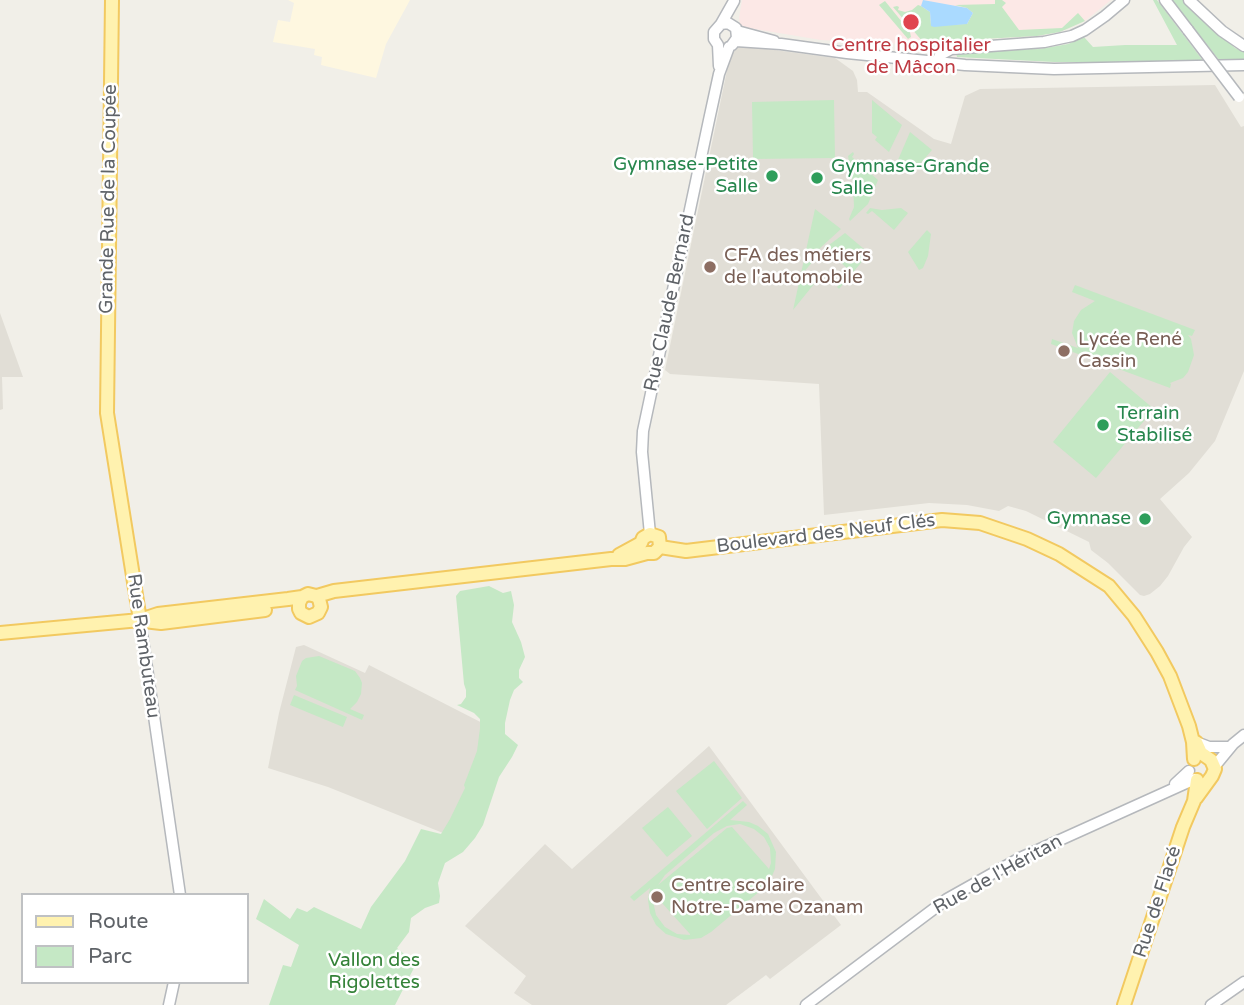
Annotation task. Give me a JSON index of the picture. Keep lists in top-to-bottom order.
{
  "streets": {
    "main road": [
      "Grande Rue de la Coupée",
      "Boulevard des Neuf Clés",
      "Rue Rambuteau",
      "Rue de Flacé"
    ],
    "street": ["Rue Claude Bernard", "Rue de l'Héritan"]
  },
  "crossings": [
    ["Grande Rue de la Coupée", "Rue Rambuteau"],
    ["Rue Claude Bernard", "Boulevard des Neuf Clés"],
    ["Boulevard des Neuf Clés", "Rue de l'Héritan"],
    ["Boulevard des Neuf Clés", "Rue de Flacé"],
    ["Rue de l'Héritan", "Rue de Flacé"]
  ],
  "parks": ["Vallon des Rigolettes"],
  "places": [
    "Centre hospitalier de Mâcon",
    "Gymnase-Petite Salle",
    "Gymnase-Grande Salle",
    "CFA des métiers de l'automobile",
    "Lycée René Cassin",
    "Terrain Stabilisé",
    "Gymnase",
    "Centre scolaire Notre-Dame Ozanam"
  ],
  "legend": ["Route", "Parc"]
}
